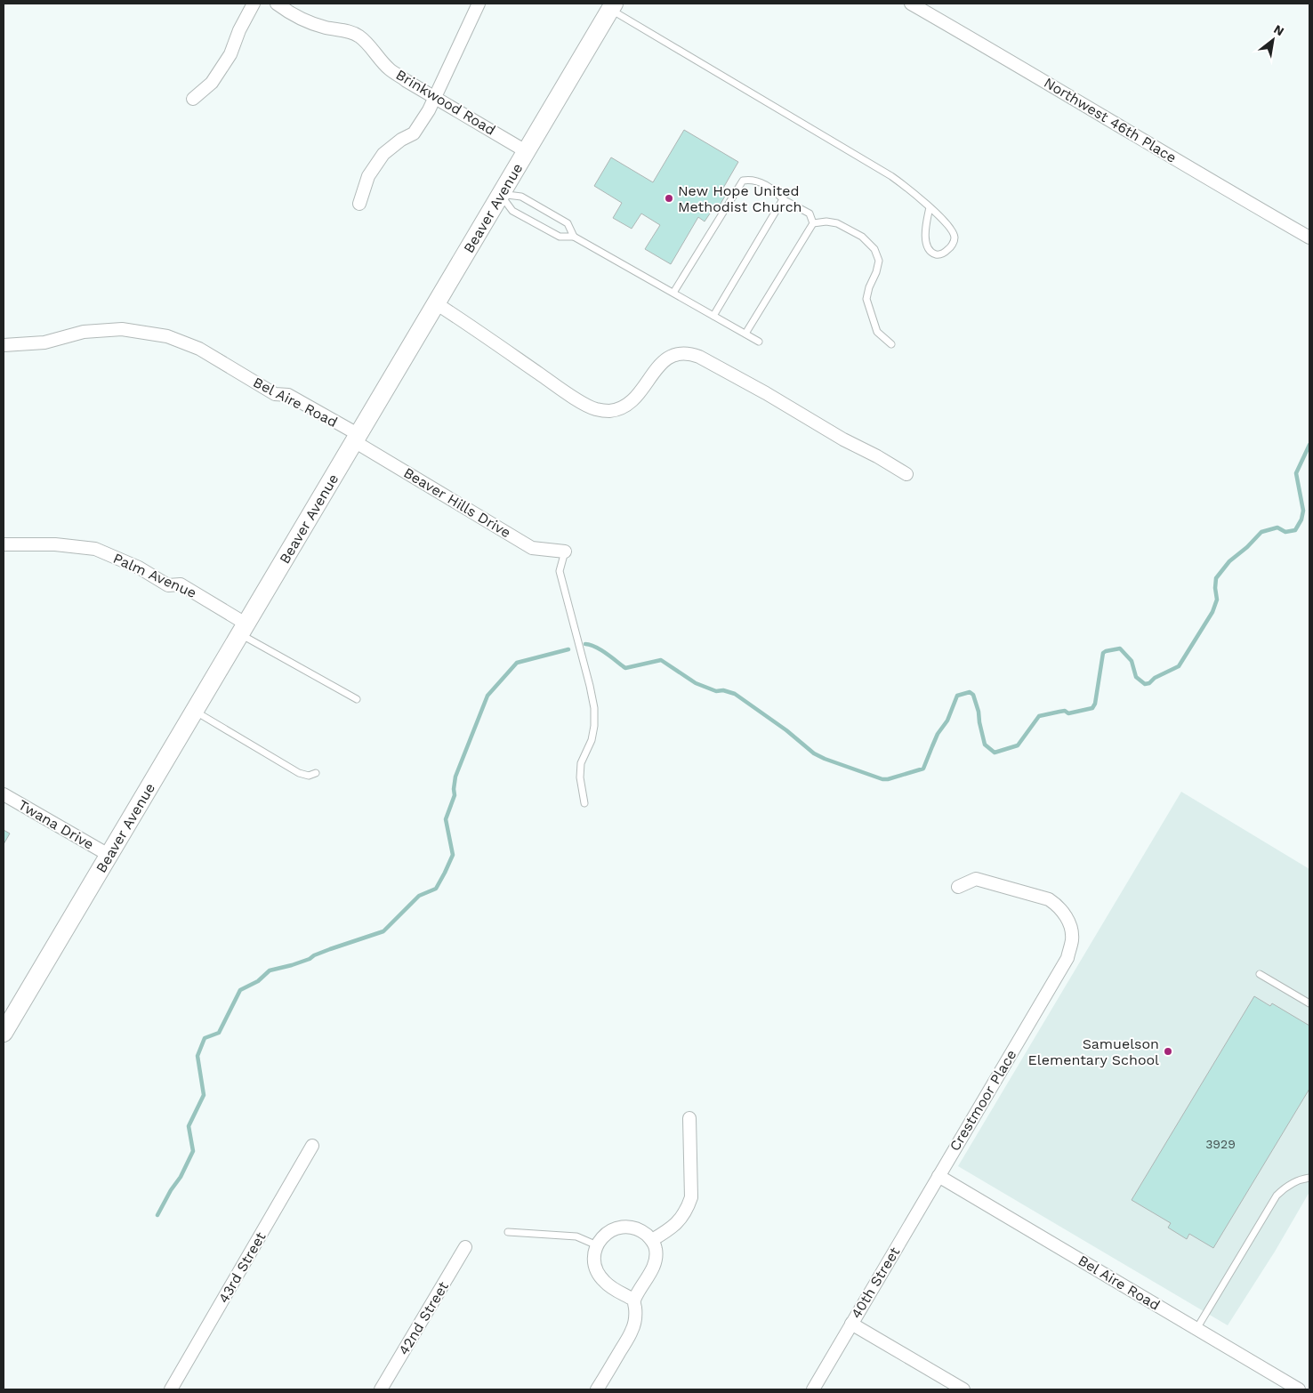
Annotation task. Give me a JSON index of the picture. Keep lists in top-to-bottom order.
{
  "streets": {
    "main road": ["Beaver Avenue"],
    "street": [
      "Brinkwood Road",
      "Northwest 46th Place",
      "Bel Aire Road",
      "Beaver Hills Drive",
      "Palm Avenue",
      "Twana Drive",
      "Crestmoor Place",
      "43rd Street",
      "40th Street",
      "42nd Street"
    ]
  },
  "crossings": [
    ["Brinkwood Road", "Beaver Avenue"],
    ["Beaver Avenue", "Bel Aire Road"],
    ["Beaver Avenue", "Beaver Hills Drive"],
    ["Beaver Avenue", "Palm Avenue"],
    ["Beaver Avenue", "Twana Drive"],
    ["Bel Aire Road", "Beaver Hills Drive"],
    ["Bel Aire Road", "Crestmoor Place"],
    ["Bel Aire Road", "40th Street"],
    ["Crestmoor Place", "40th Street"]
  ],
  "places": ["New Hope United Methodist Church", "Samuelson Elementary School"],
  "house_numbers": ["3929"],
  "north": "top right"
}
